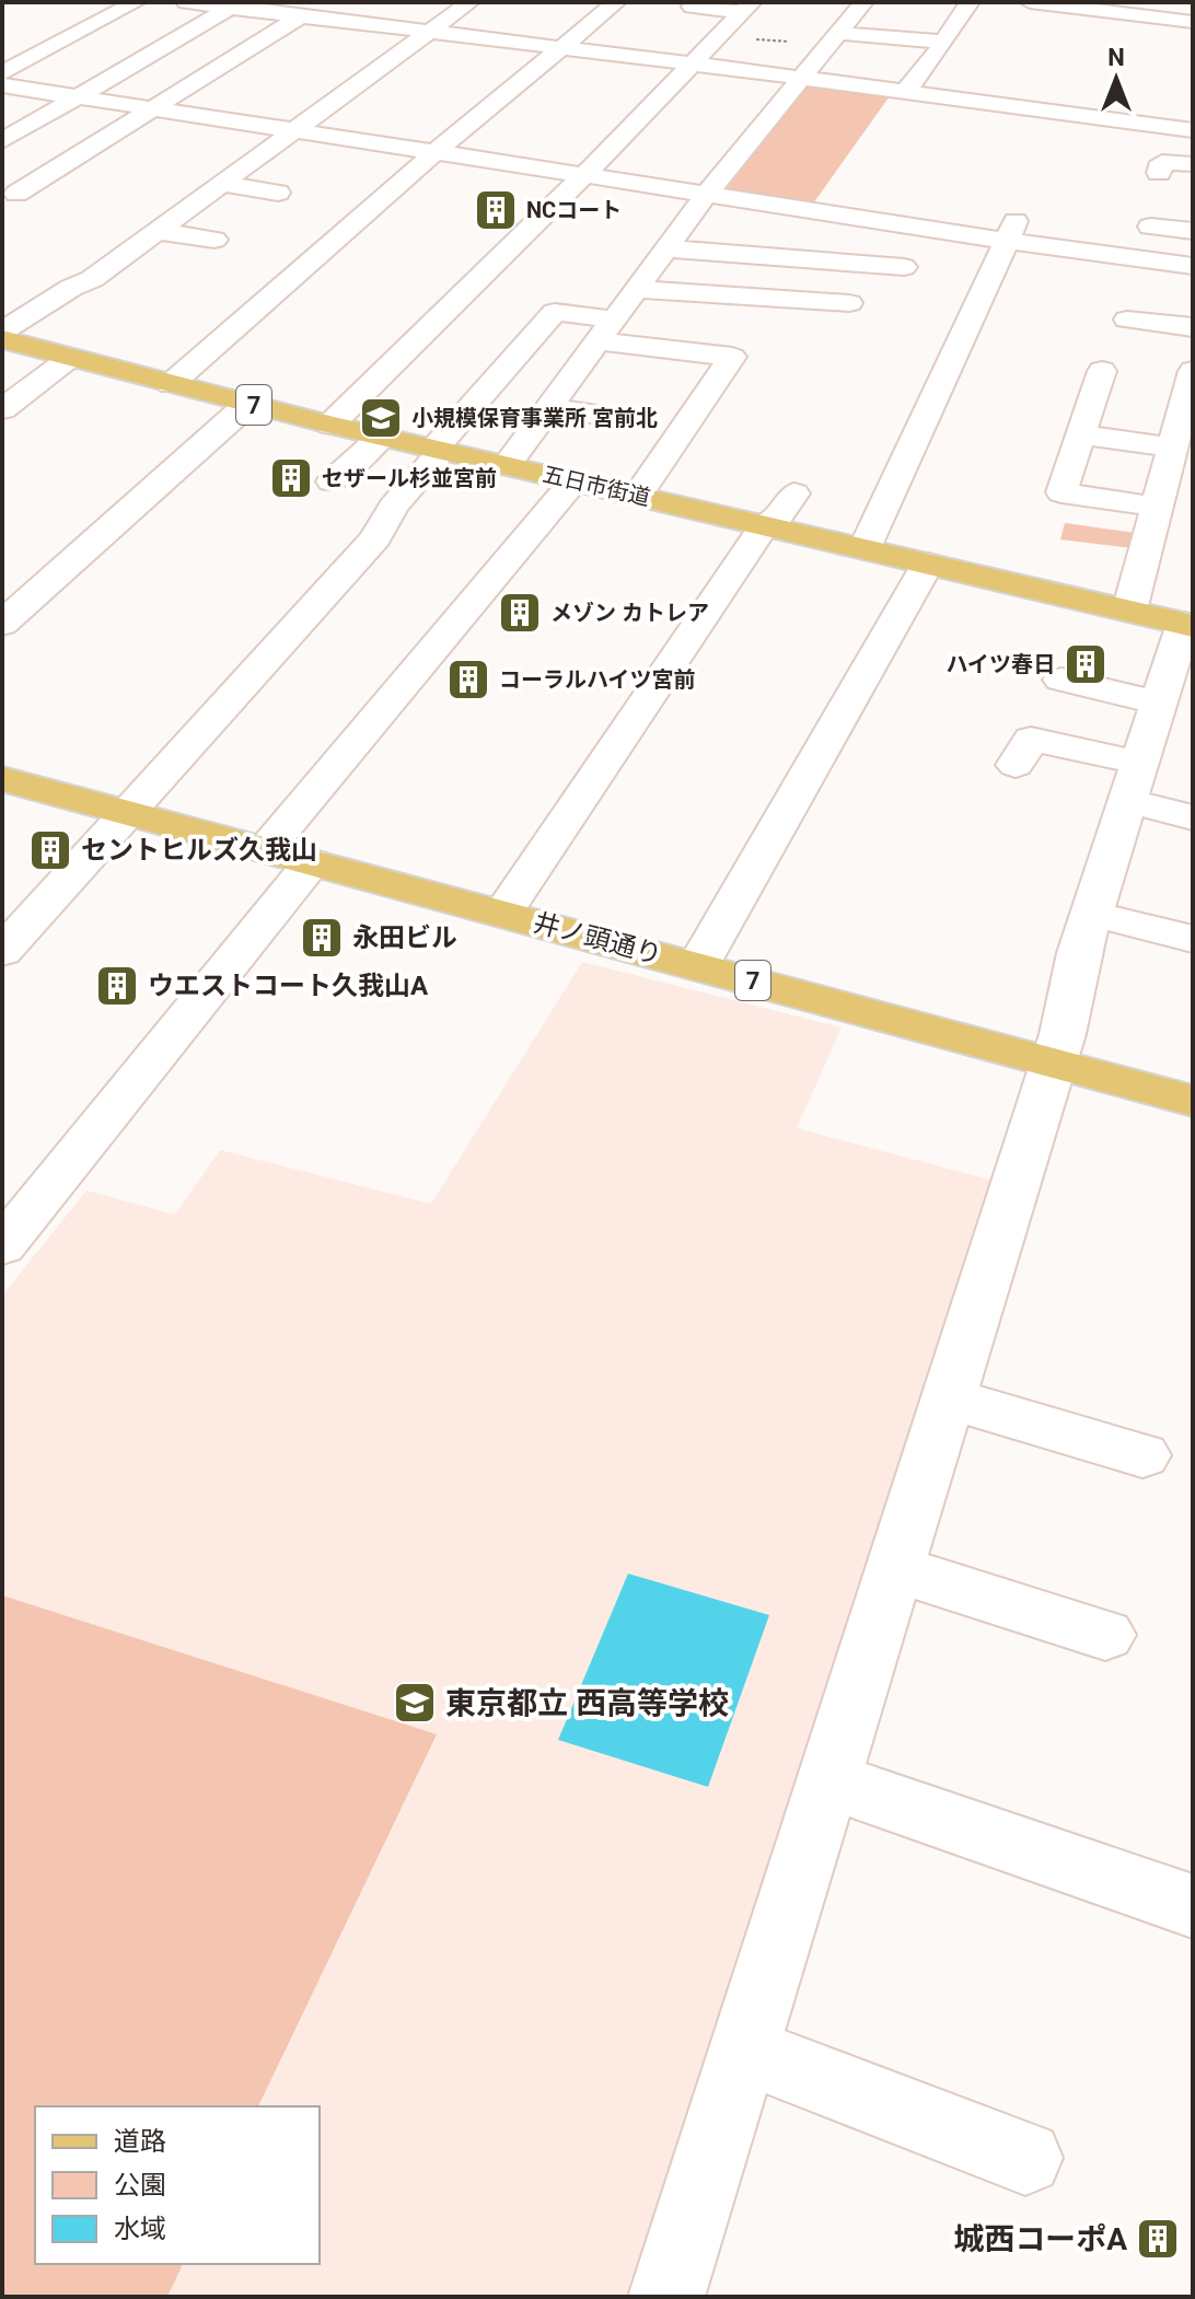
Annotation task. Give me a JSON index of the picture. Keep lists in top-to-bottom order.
{
  "streets": {
    "main road": ["7", "五日市街道", "井ノ頭通り"]
  },
  "places": {
    "building": [
      "NCコート",
      "セザール杉並宮前",
      "メゾン カトレア",
      "ハイツ春日",
      "コーラルハイツ宮前",
      "セントヒルズ久我山",
      "永田ビル",
      "ウエストコート久我山A",
      "城西コーポA"
    ],
    "school or university": ["小規模保育事業所 宮前北", "東京都立 西高等学校"]
  },
  "legend": ["道路", "公園", "水域"],
  "north": "top"
}
